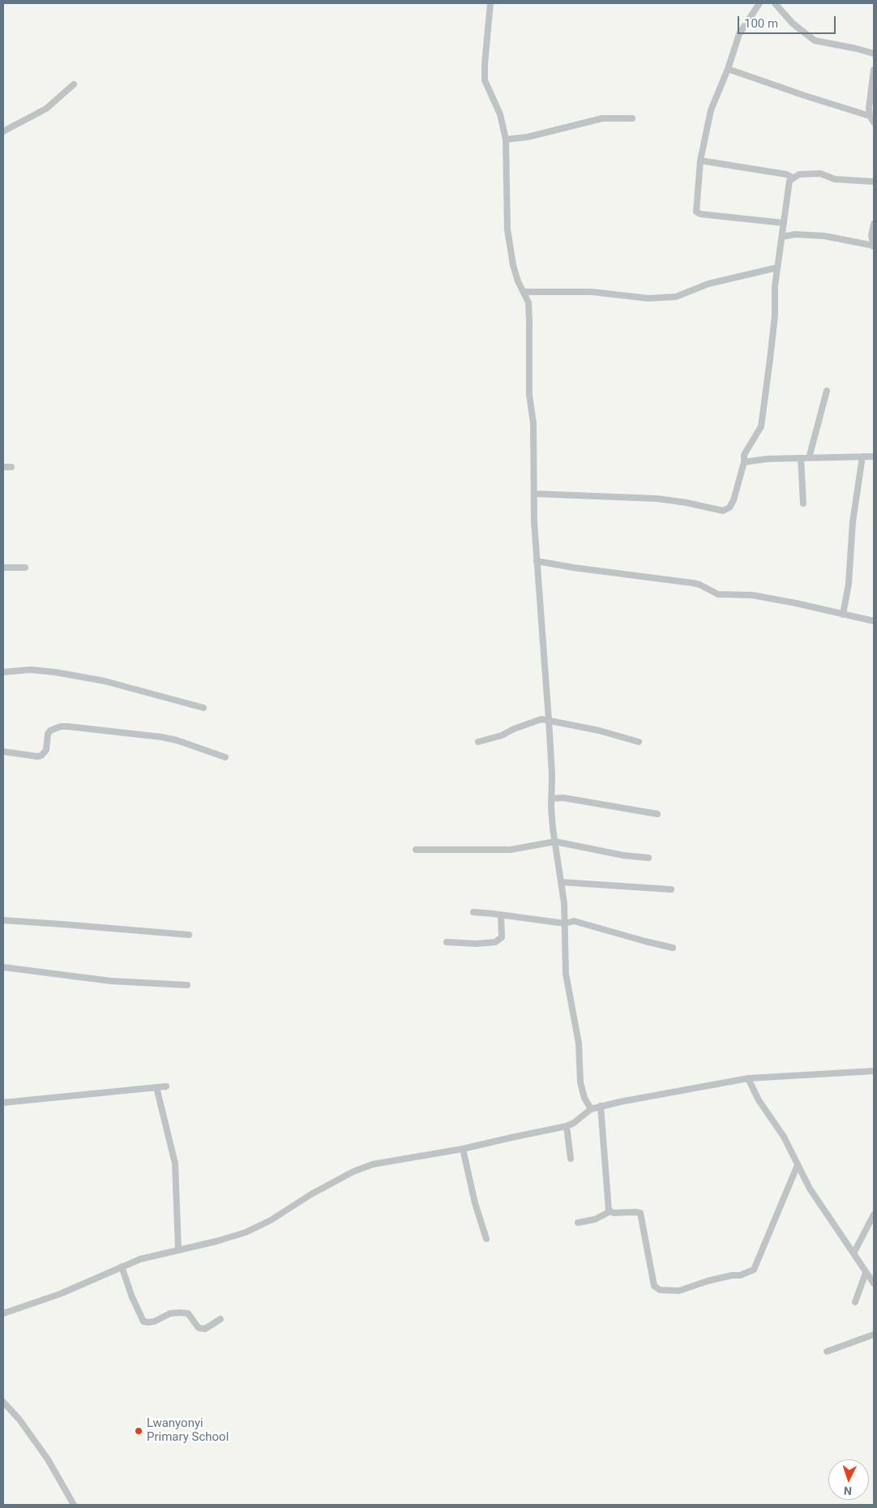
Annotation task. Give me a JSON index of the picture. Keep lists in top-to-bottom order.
{
  "places": ["Lwanyonyi Primary School"],
  "scale_bar": "100 m",
  "north": "bottom"
}
